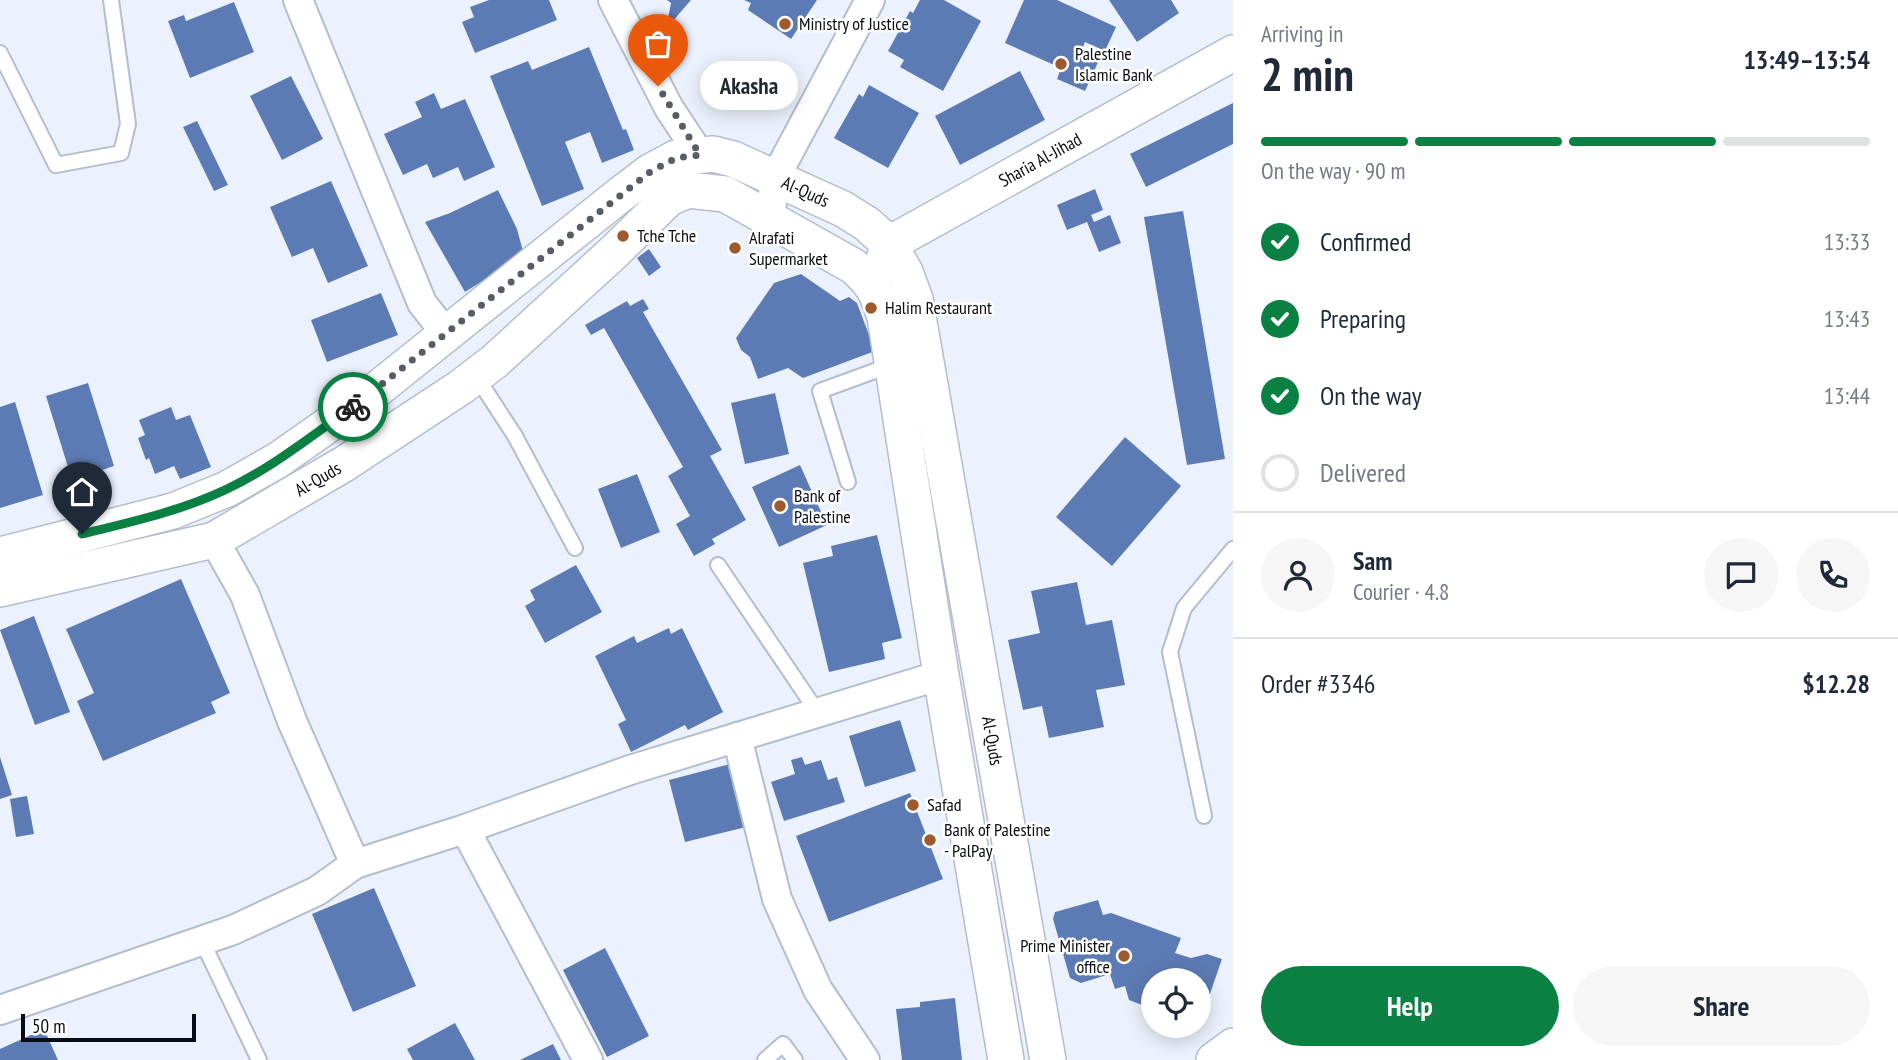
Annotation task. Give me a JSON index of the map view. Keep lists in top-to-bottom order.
{
  "streets": {
    "street": ["Sharia Al-Jihad", "Al-Quds"]
  },
  "crossings": [
    ["Sharia Al-Jihad", "Al-Quds"]
  ],
  "places": [
    "Ministry of Justice",
    "Palestine Islamic Bank",
    "Akasha",
    "Tche Tche",
    "Alrafati Supermarket",
    "Halim Restaurant",
    "Bank of Palestine",
    "Safad",
    "Bank of Palestine - PalPay",
    "Prime Minister office"
  ],
  "scale_bar": "50 m",
  "page": {
    "heading": ["2 min", "Arriving in", "13:49–13:54"],
    "panel": [
      "Sam",
      "Courier · 4.8",
      "Order #3346",
      "$12.28"
    ],
    "bubble": "Akasha",
    "bar": "On the way · 90 m",
    "list": [
      ["Confirmed", "13:33"],
      ["Preparing", "13:43"],
      ["On the way", "13:44"],
      "Delivered"
    ],
    "buttons": ["Help", "Share"],
    "scale": "50 m"
  }
}
